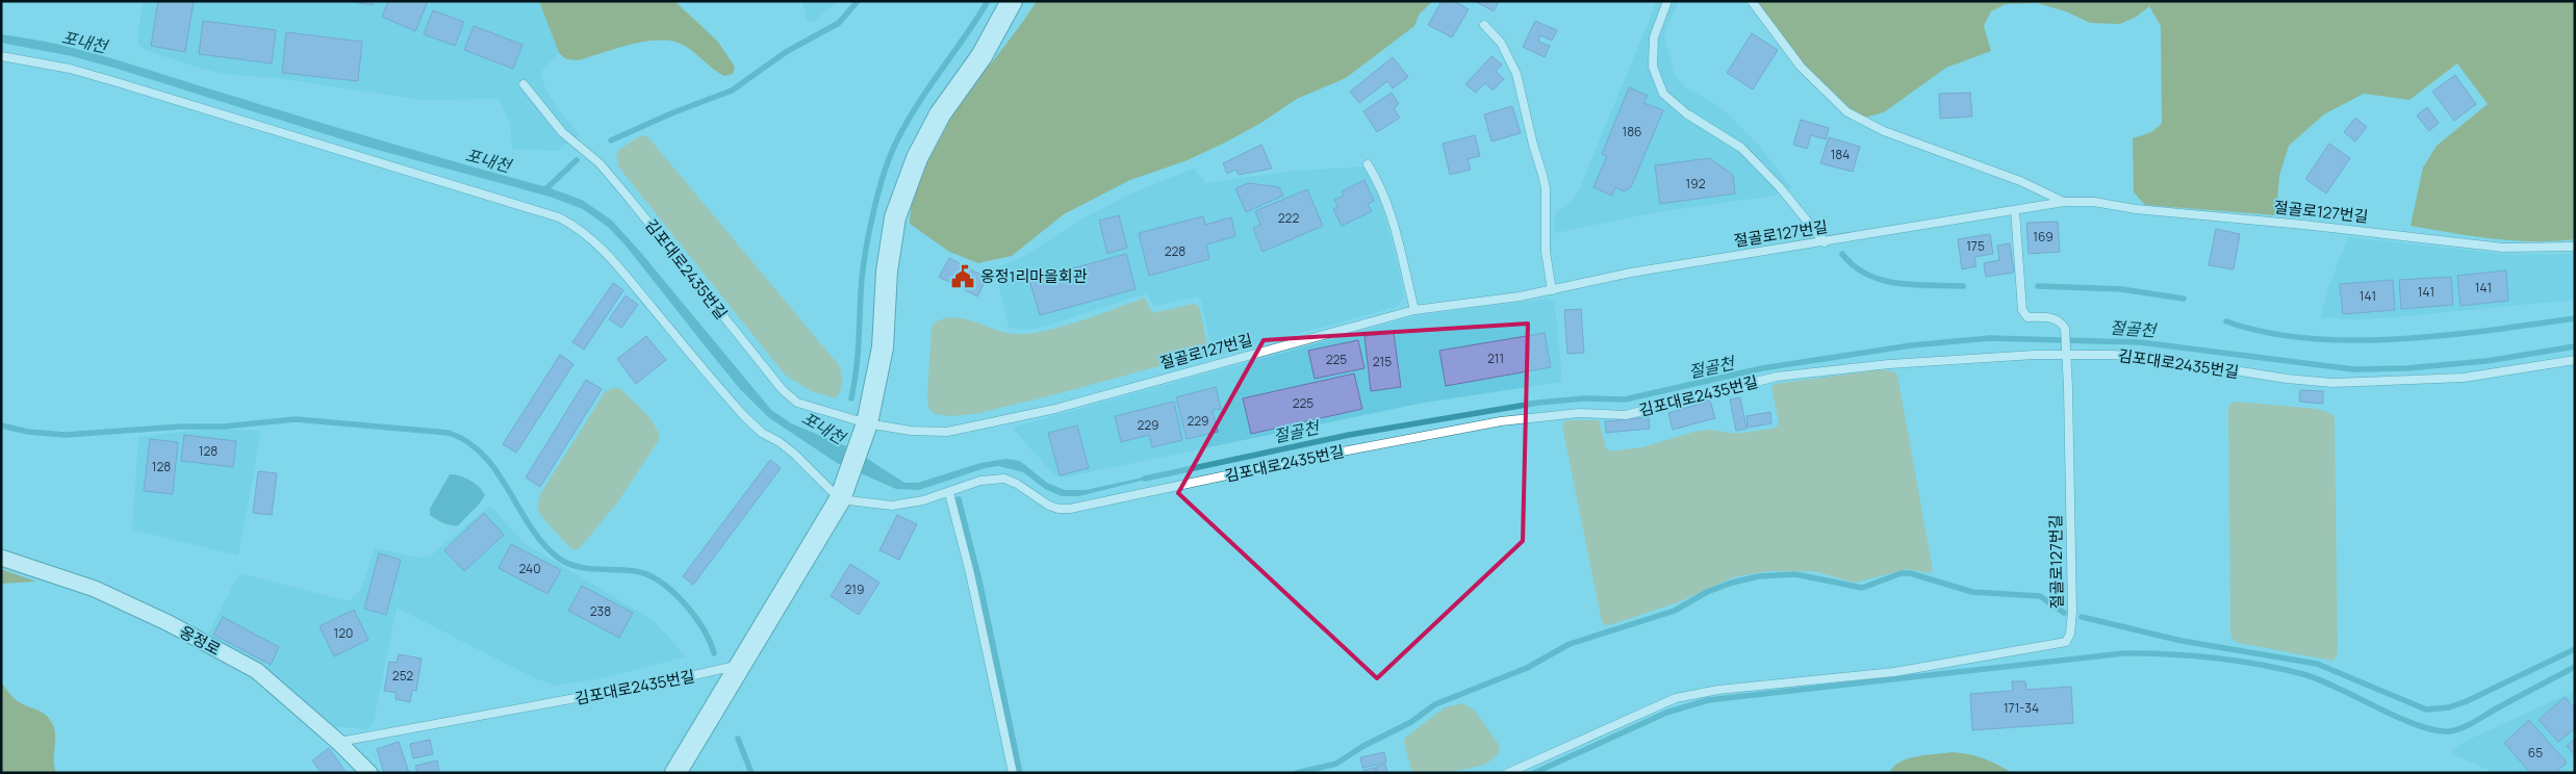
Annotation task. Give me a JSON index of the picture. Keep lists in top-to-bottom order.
{
  "streets": {
    "street": ["옹정로"],
    "lane": ["절골로127번길", "김포대로2435번길"]
  },
  "crossings": [
    ["절골로127번길", "김포대로2435번길"],
    ["김포대로2435번길", "옹정로"]
  ],
  "water": ["포내천", "절골천"],
  "places": {
    "public building": ["옹정1리마을회관"]
  },
  "house_numbers": [
    "186",
    "184",
    "192",
    "222",
    "169",
    "175",
    "228",
    "141",
    "141",
    "141",
    "211",
    "225",
    "215",
    "225",
    "229",
    "229",
    "128",
    "128",
    "240",
    "219",
    "238",
    "120",
    "252",
    "171-34",
    "65"
  ]
}
